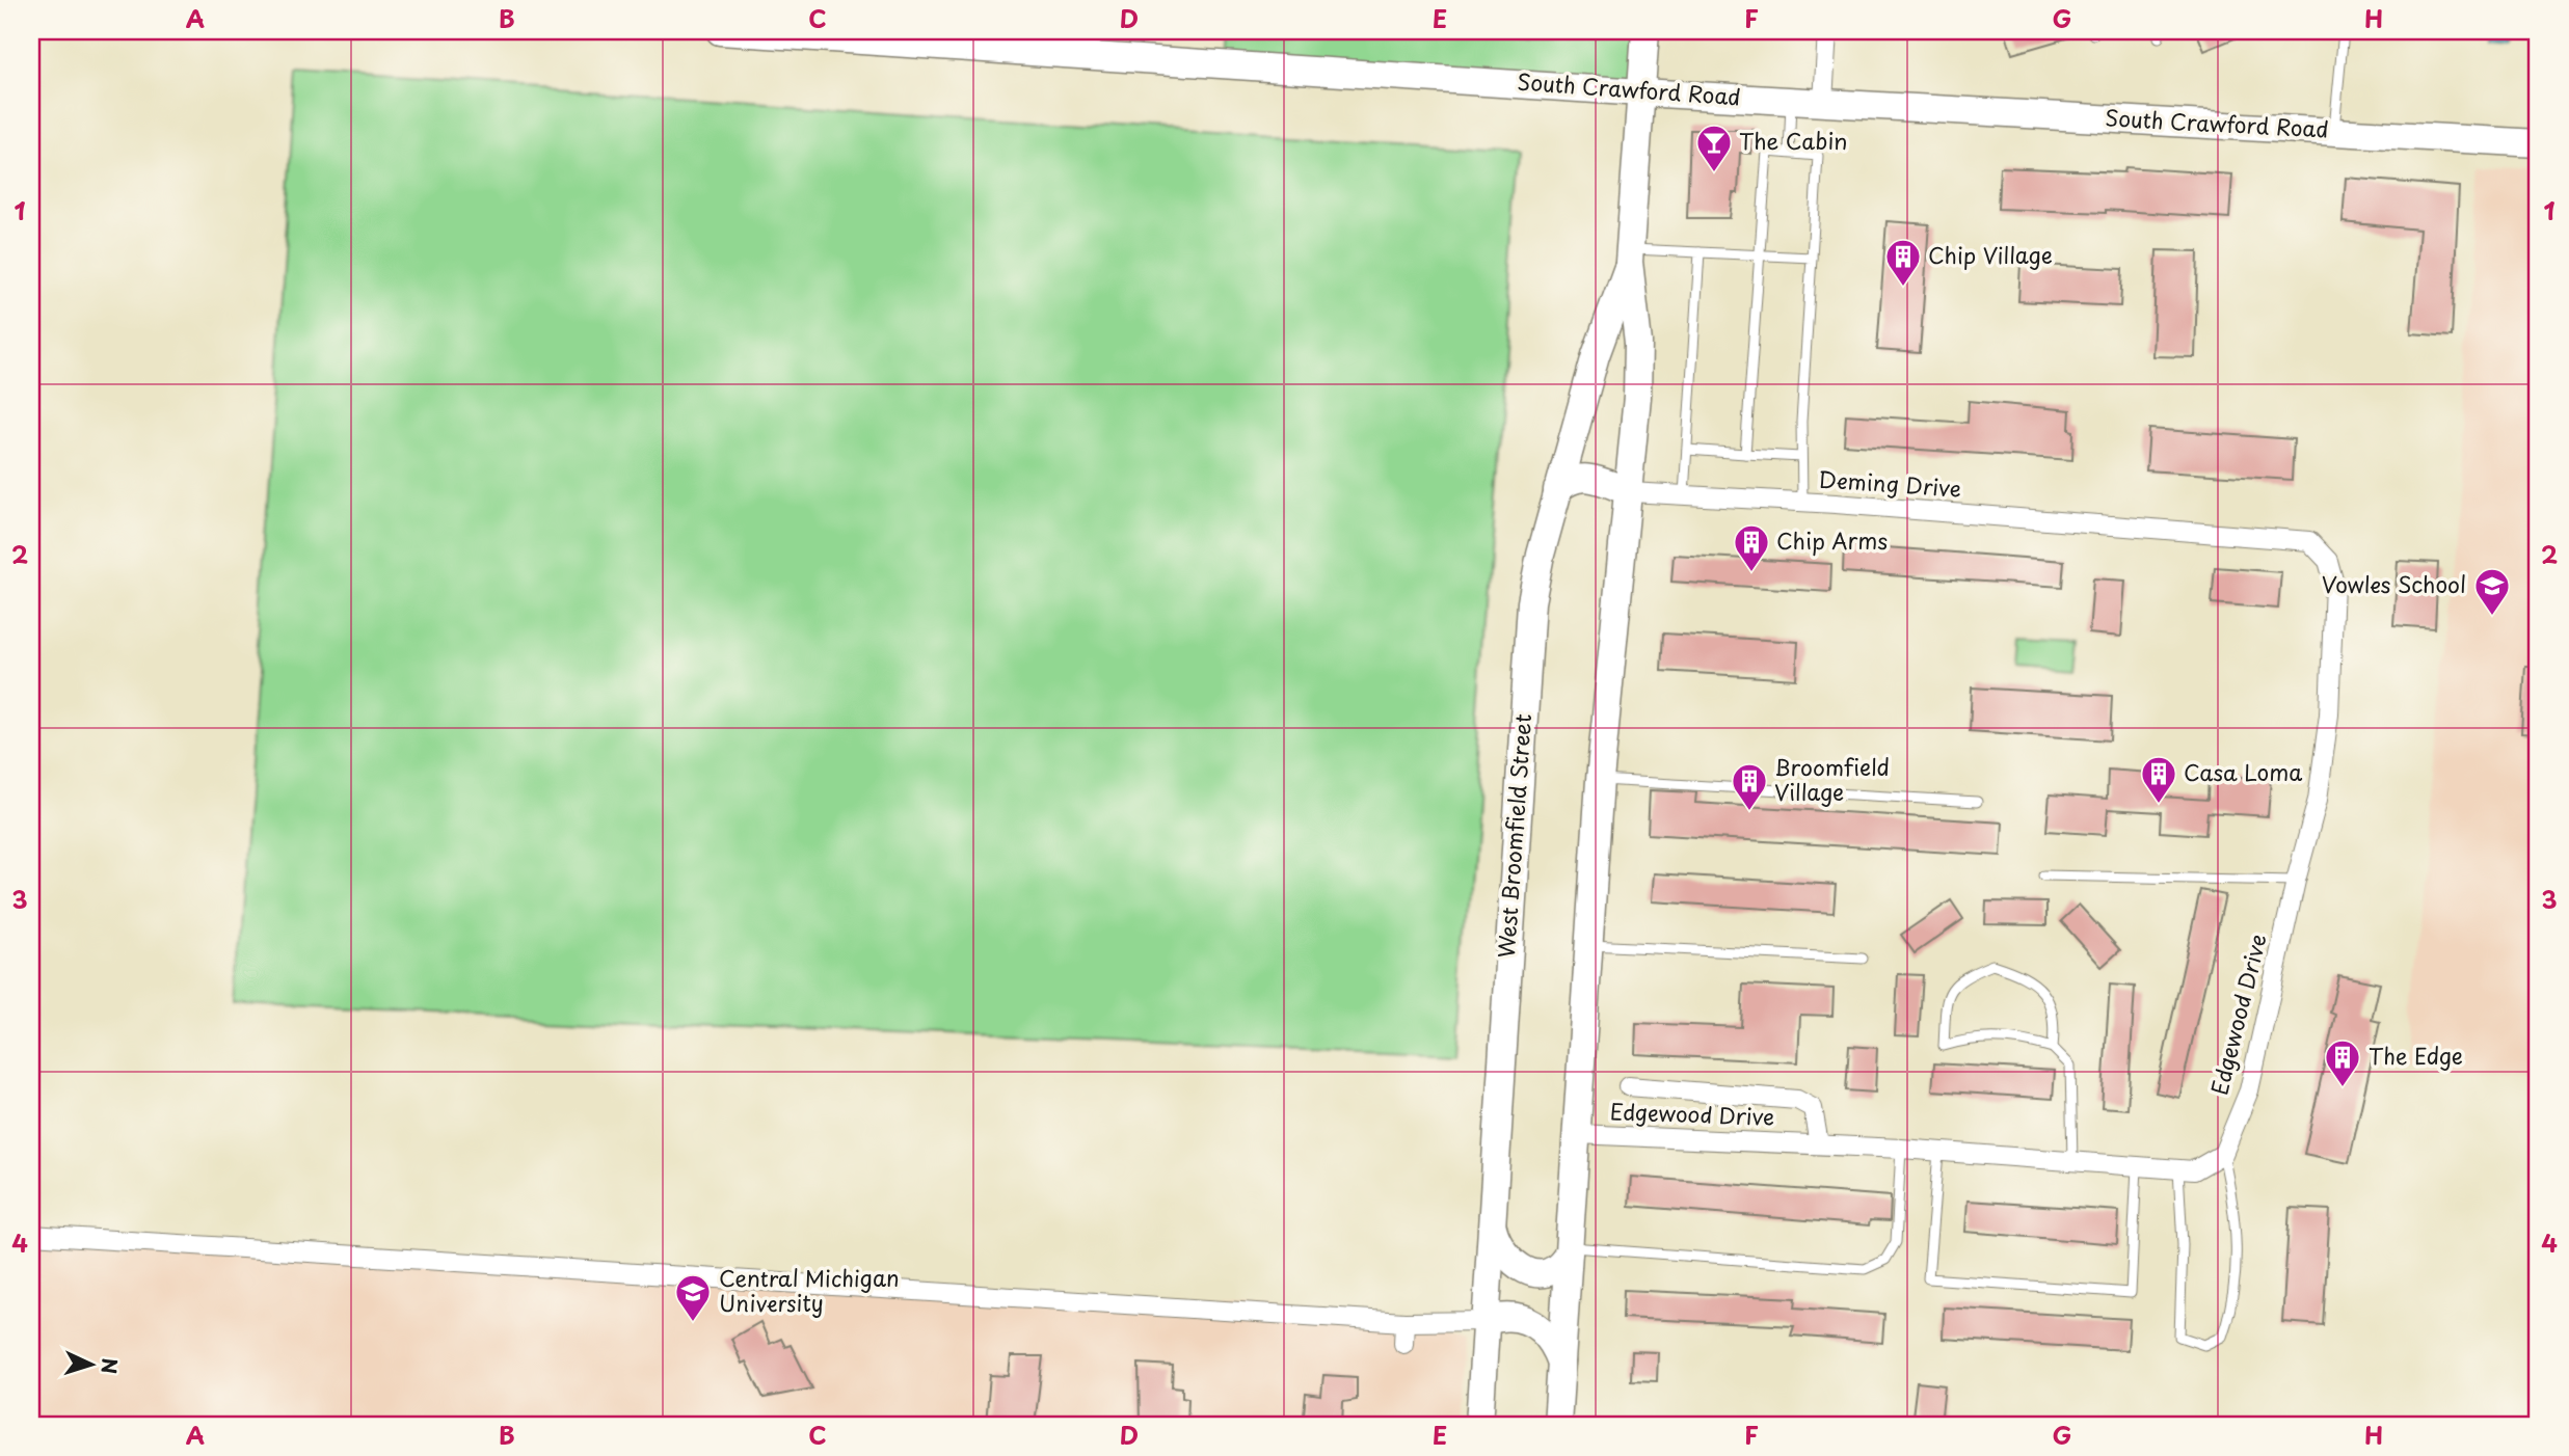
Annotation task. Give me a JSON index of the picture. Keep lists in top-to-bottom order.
{
  "streets": {
    "main road": ["South Crawford Road", "West Broomfield Street"],
    "street": ["Deming Drive", "Edgewood Drive"]
  },
  "crossings": [
    ["South Crawford Road", "West Broomfield Street"],
    ["Deming Drive", "West Broomfield Street"],
    ["Deming Drive", "Edgewood Drive"],
    ["West Broomfield Street", "Edgewood Drive"]
  ],
  "places": {
    "bar": ["The Cabin"],
    "building": [
      "Chip Village",
      "Chip Arms",
      "Casa Loma",
      "Broomfield Village",
      "The Edge"
    ],
    "school or university": ["Vowles School", "Central Michigan University"]
  },
  "north": "right",
  "grid": {
    "columns": [
      "A",
      "B",
      "C",
      "D",
      "E",
      "F",
      "G",
      "H"
    ],
    "rows": [
      "1",
      "2",
      "3",
      "4"
    ]
  }
}
